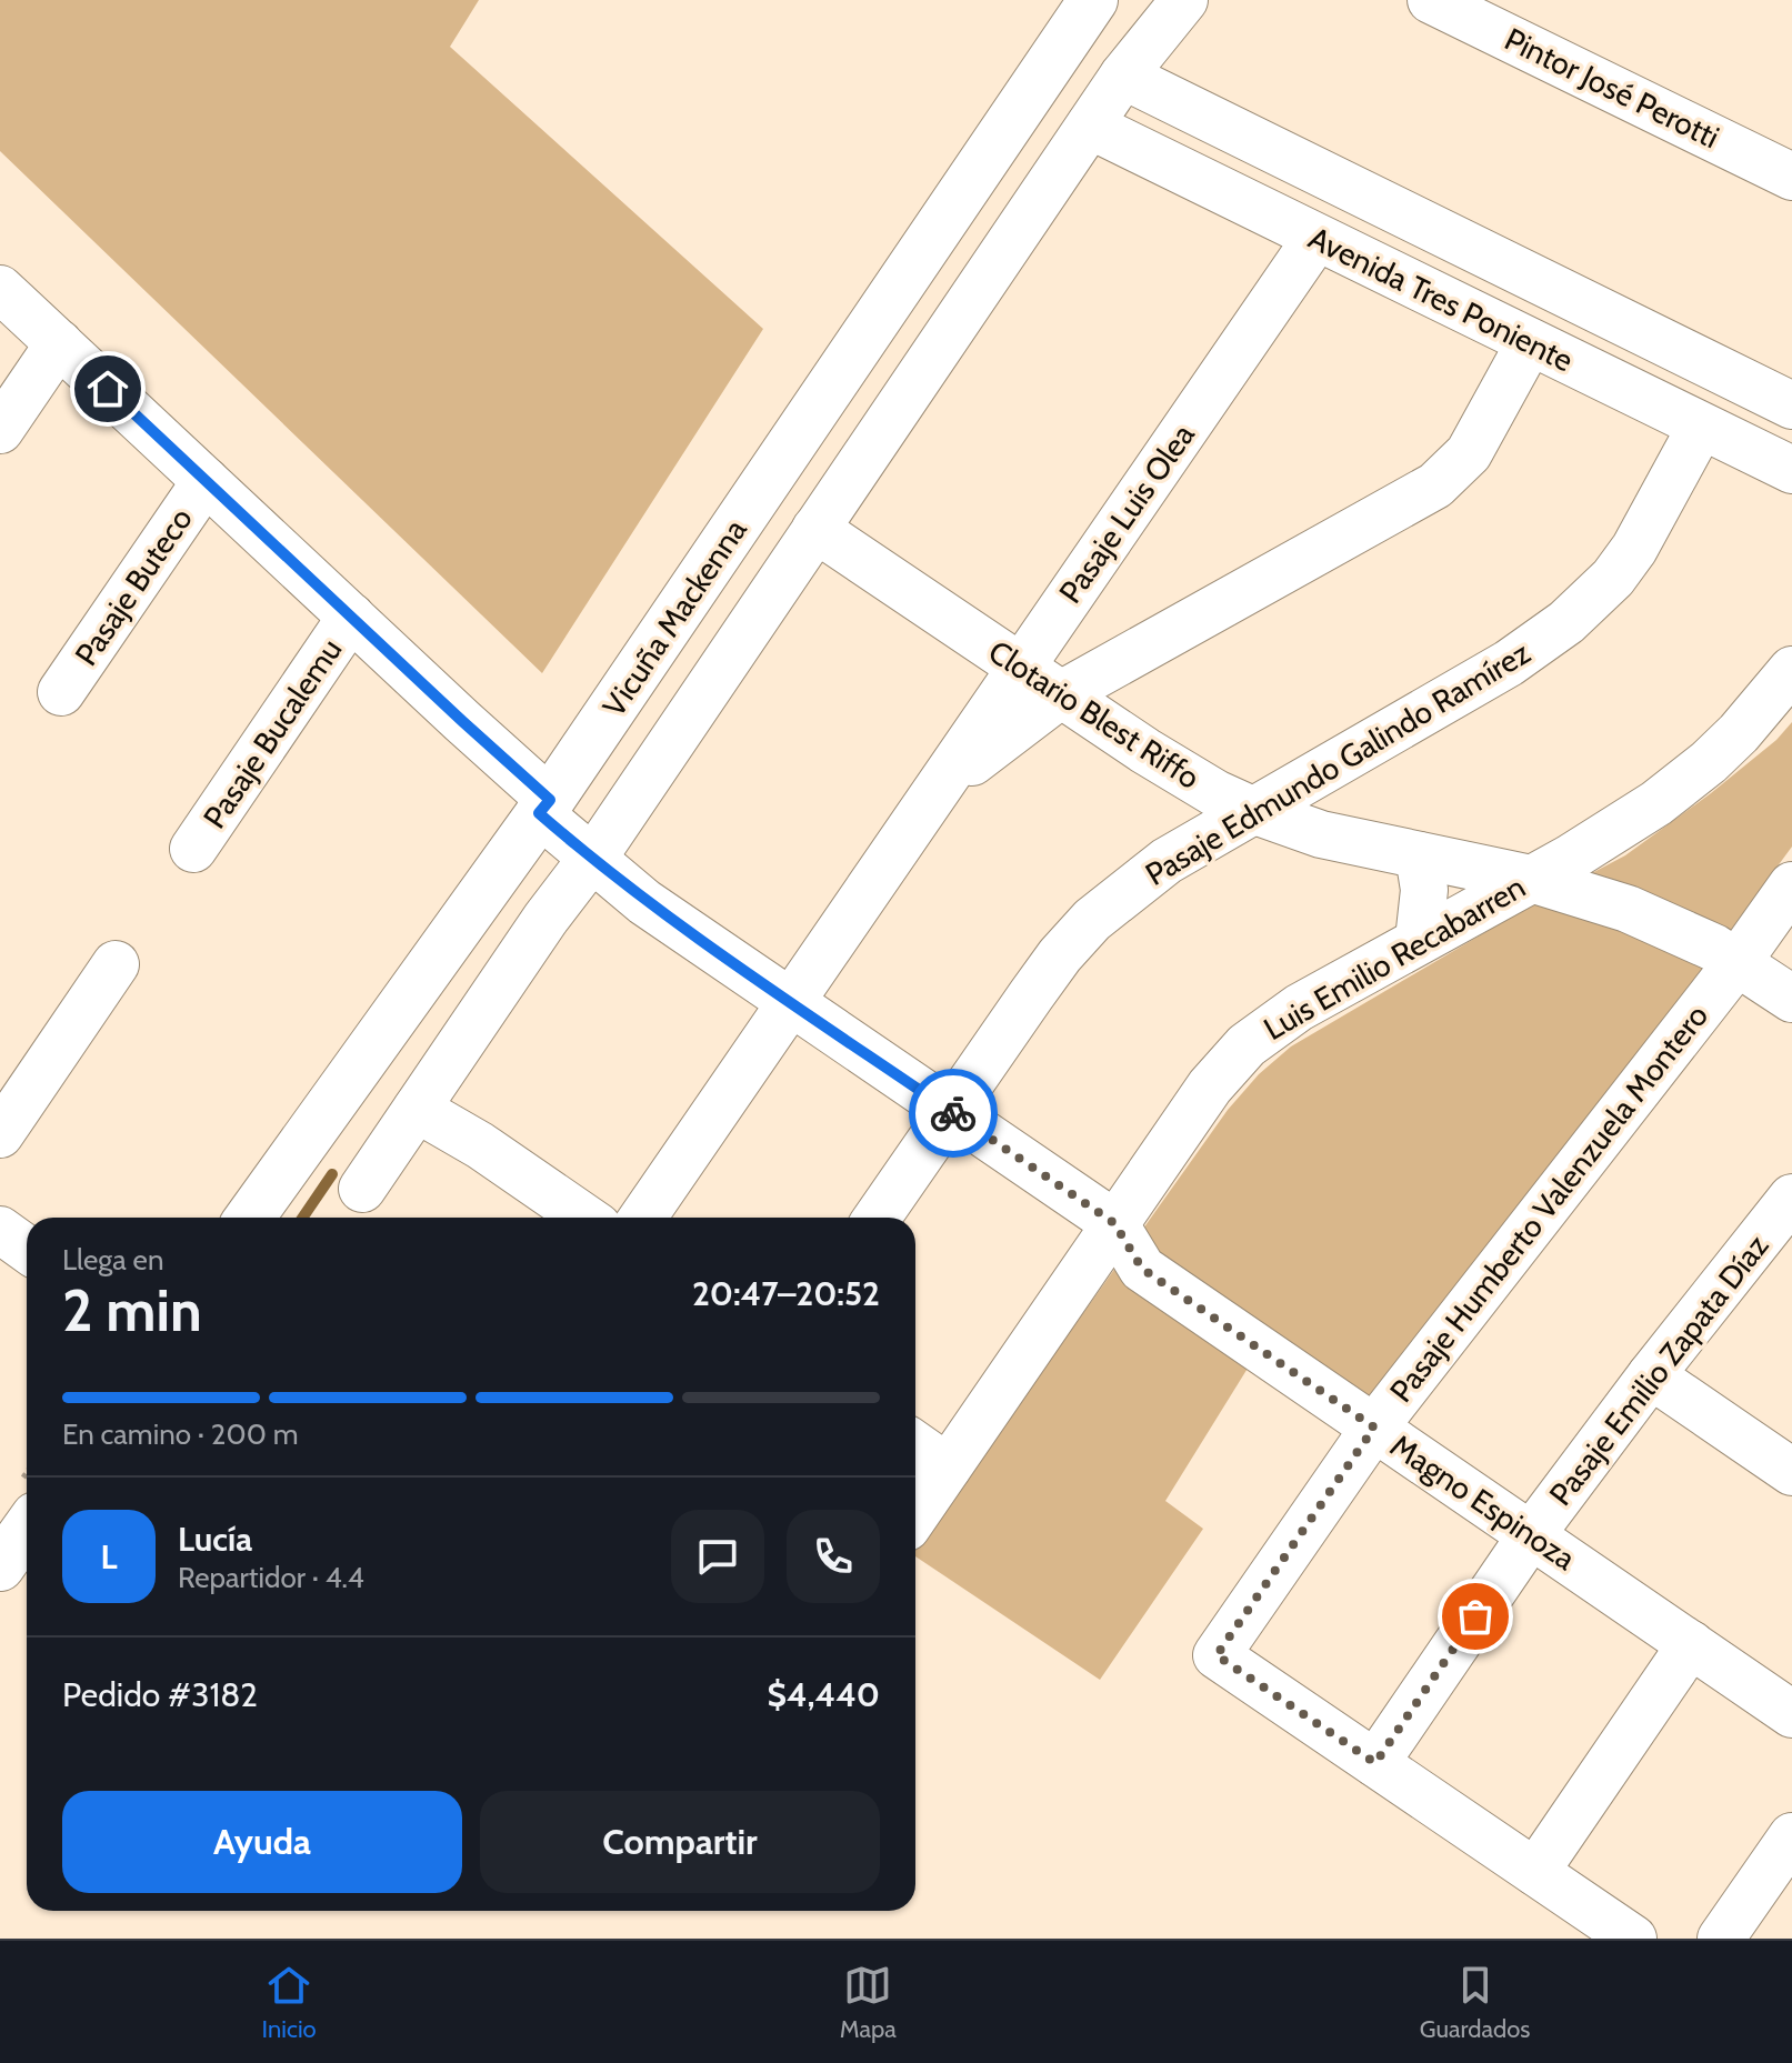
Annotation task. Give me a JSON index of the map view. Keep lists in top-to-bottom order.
{
  "streets": {
    "main road": ["Vicuña Mackenna"],
    "street": [
      "Pintor José Perotti",
      "Avenida Tres Poniente",
      "Pasaje Luis Olea",
      "Pasaje Buteco",
      "Clotario Blest Riffo",
      "Pasaje Bucalemu",
      "Pasaje Edmundo Galindo Ramírez",
      "Luis Emilio Recabarren",
      "Pasaje Humberto Valenzuela Montero",
      "Pasaje Emilio Zapata Díaz",
      "Magno Espinoza"
    ]
  },
  "crossings": [
    ["Avenida Tres Poniente", "Pasaje Luis Olea"],
    ["Avenida Tres Poniente", "Pasaje Edmundo Galindo Ramírez"],
    ["Pasaje Luis Olea", "Clotario Blest Riffo"],
    ["Pasaje Luis Olea", "Magno Espinoza"],
    ["Pasaje Buteco", "Magno Espinoza"],
    ["Vicuña Mackenna", "Magno Espinoza"],
    ["Clotario Blest Riffo", "Pasaje Edmundo Galindo Ramírez"],
    ["Clotario Blest Riffo", "Luis Emilio Recabarren"],
    ["Clotario Blest Riffo", "Pasaje Humberto Valenzuela Montero"],
    ["Pasaje Bucalemu", "Magno Espinoza"],
    ["Pasaje Edmundo Galindo Ramírez", "Magno Espinoza"],
    ["Luis Emilio Recabarren", "Magno Espinoza"],
    ["Pasaje Humberto Valenzuela Montero", "Pasaje Emilio Zapata Díaz"],
    ["Pasaje Humberto Valenzuela Montero", "Magno Espinoza"],
    ["Pasaje Emilio Zapata Díaz", "Magno Espinoza"]
  ],
  "page": {
    "heading": ["2 min", "Llega en", "20:47–20:52"],
    "panel": [
      "Lucía",
      "Repartidor · 4.4",
      "Pedido #3182",
      "$4,440"
    ],
    "bar": "En camino · 200 m",
    "round": "L",
    "buttons": ["Ayuda", "Compartir"],
    "tabs": ["Inicio", "Mapa", "Guardados"]
  }
}
